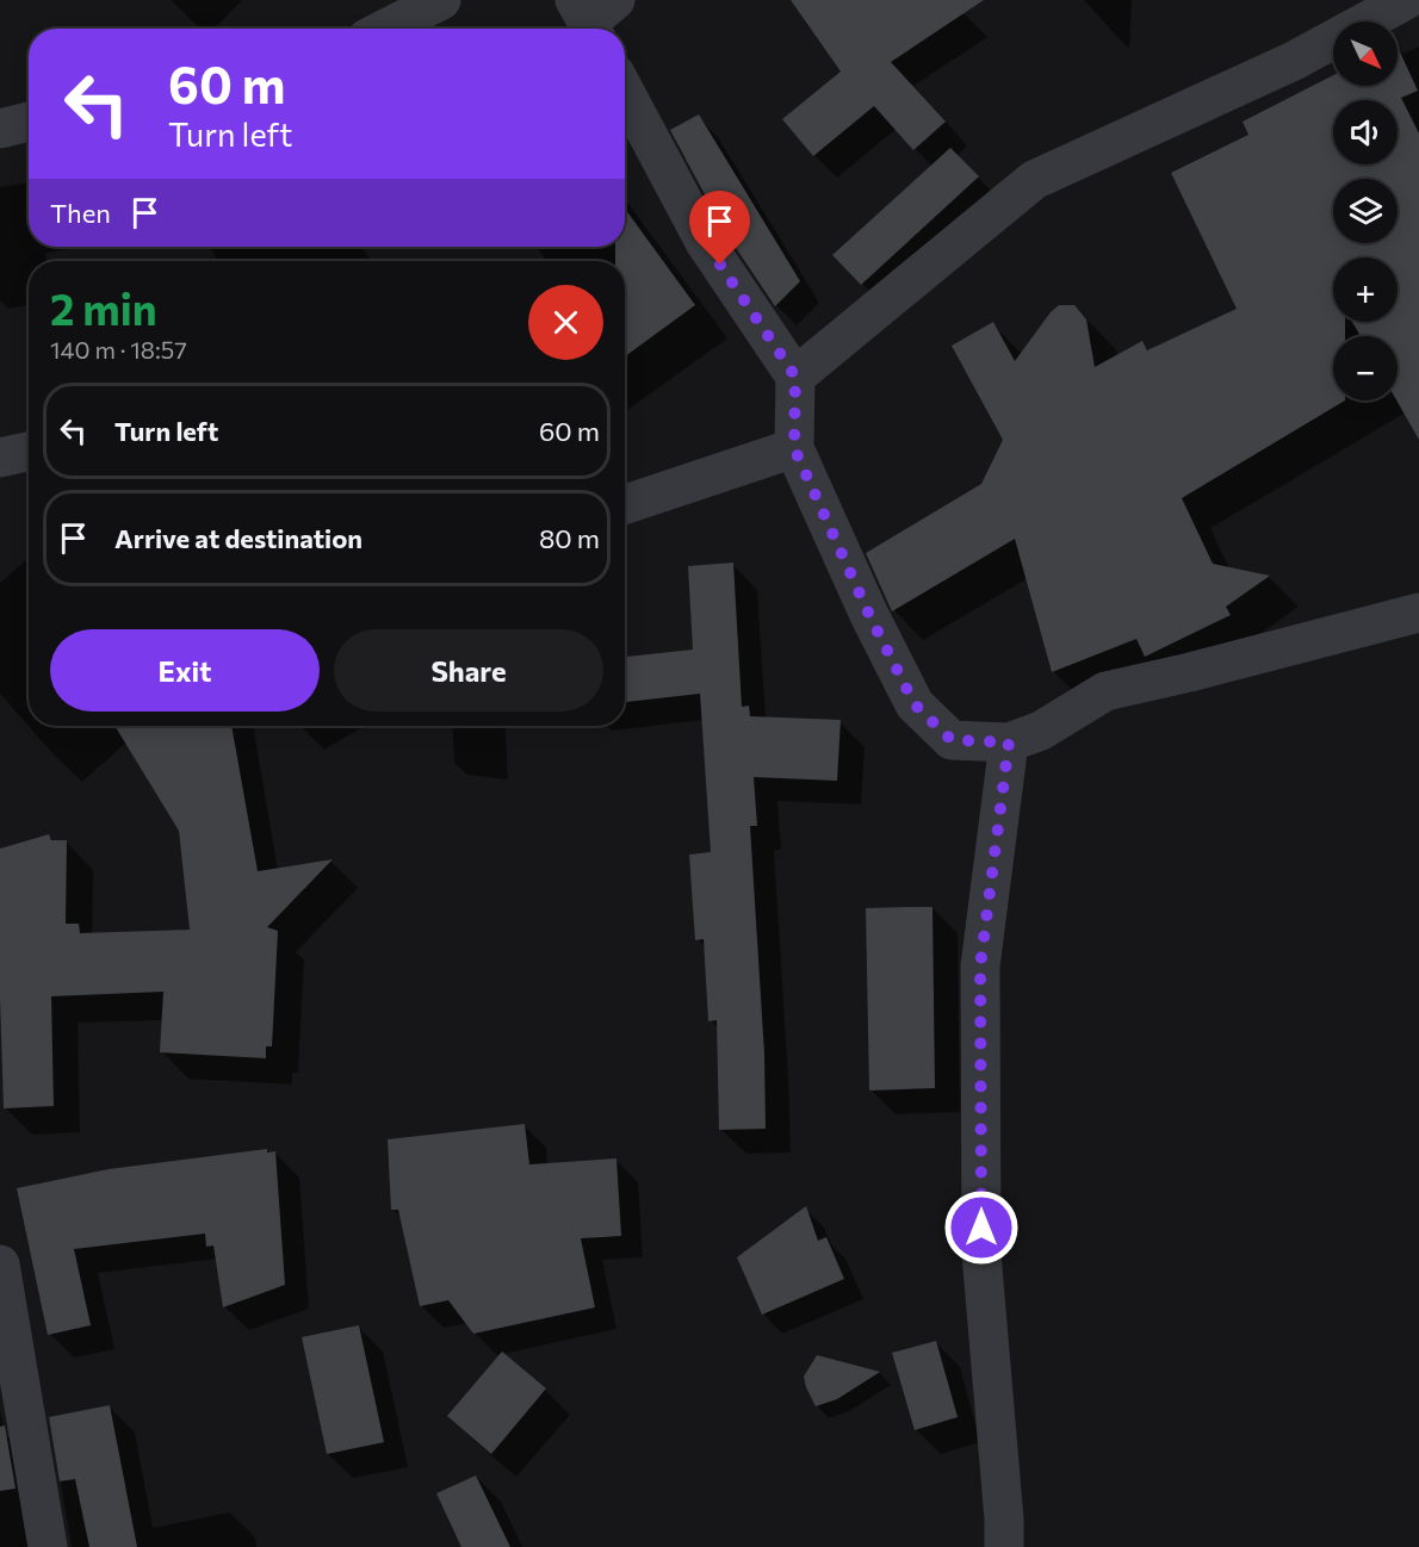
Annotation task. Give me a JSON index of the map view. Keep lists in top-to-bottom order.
{
  "north": "bottom right",
  "page": {
    "map_buttons": ["+", "−"],
    "turn": ["60 m", "Turn left"],
    "then": "Then",
    "heading": ["2 min", "140 m · 18:57"],
    "list": [
      {
        "name": "Turn left",
        "value": "60 m"
      },
      {
        "name": "Arrive at destination",
        "value": "80 m"
      }
    ],
    "buttons": ["Exit", "Share"]
  }
}
